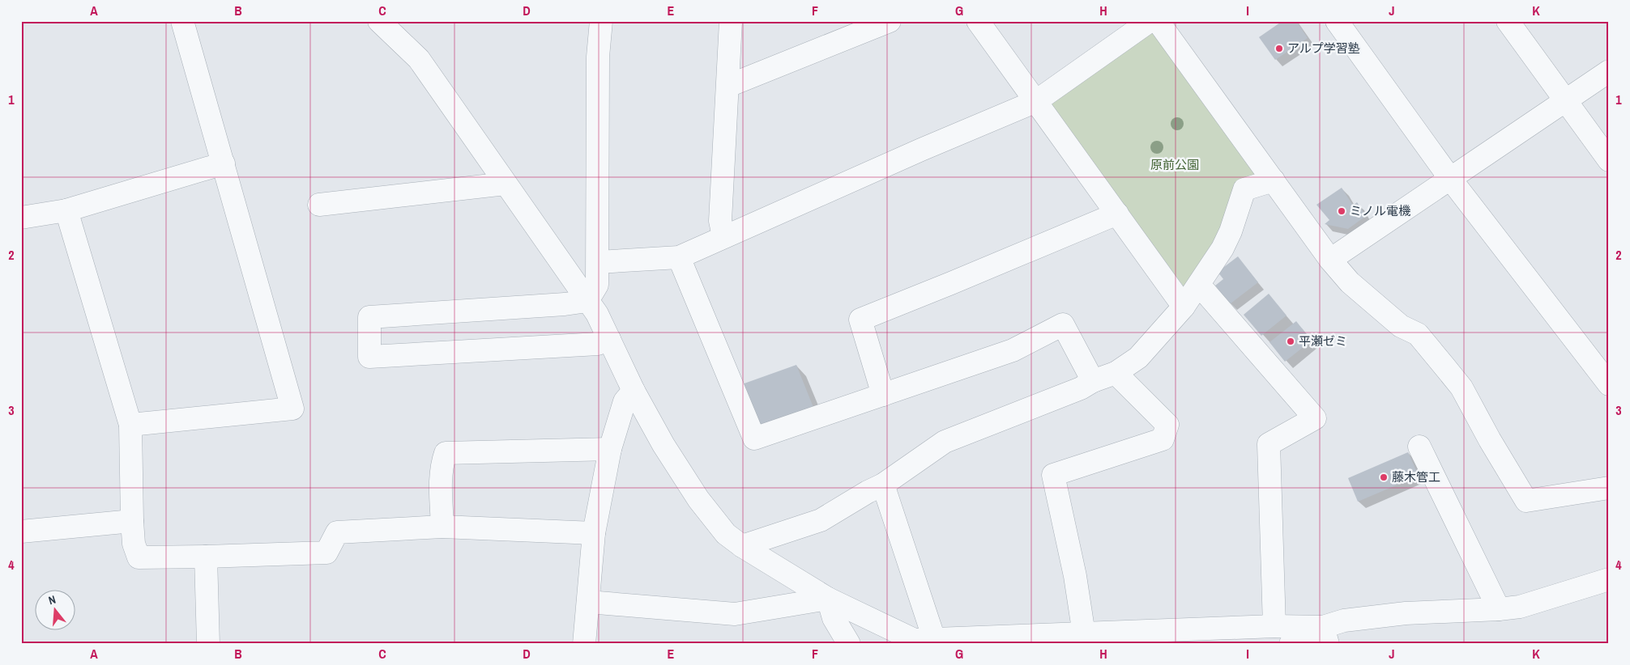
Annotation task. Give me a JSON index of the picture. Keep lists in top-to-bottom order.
{
  "parks": ["原前公園"],
  "places": [
    "アルプ学習塾",
    "ミノル電機",
    "平瀬ゼミ",
    "藤木管工"
  ],
  "north": "top",
  "grid": {
    "columns": [
      "A",
      "B",
      "C",
      "D",
      "E",
      "F",
      "G",
      "H",
      "I",
      "J",
      "K"
    ],
    "rows": [
      "1",
      "2",
      "3",
      "4"
    ]
  }
}
